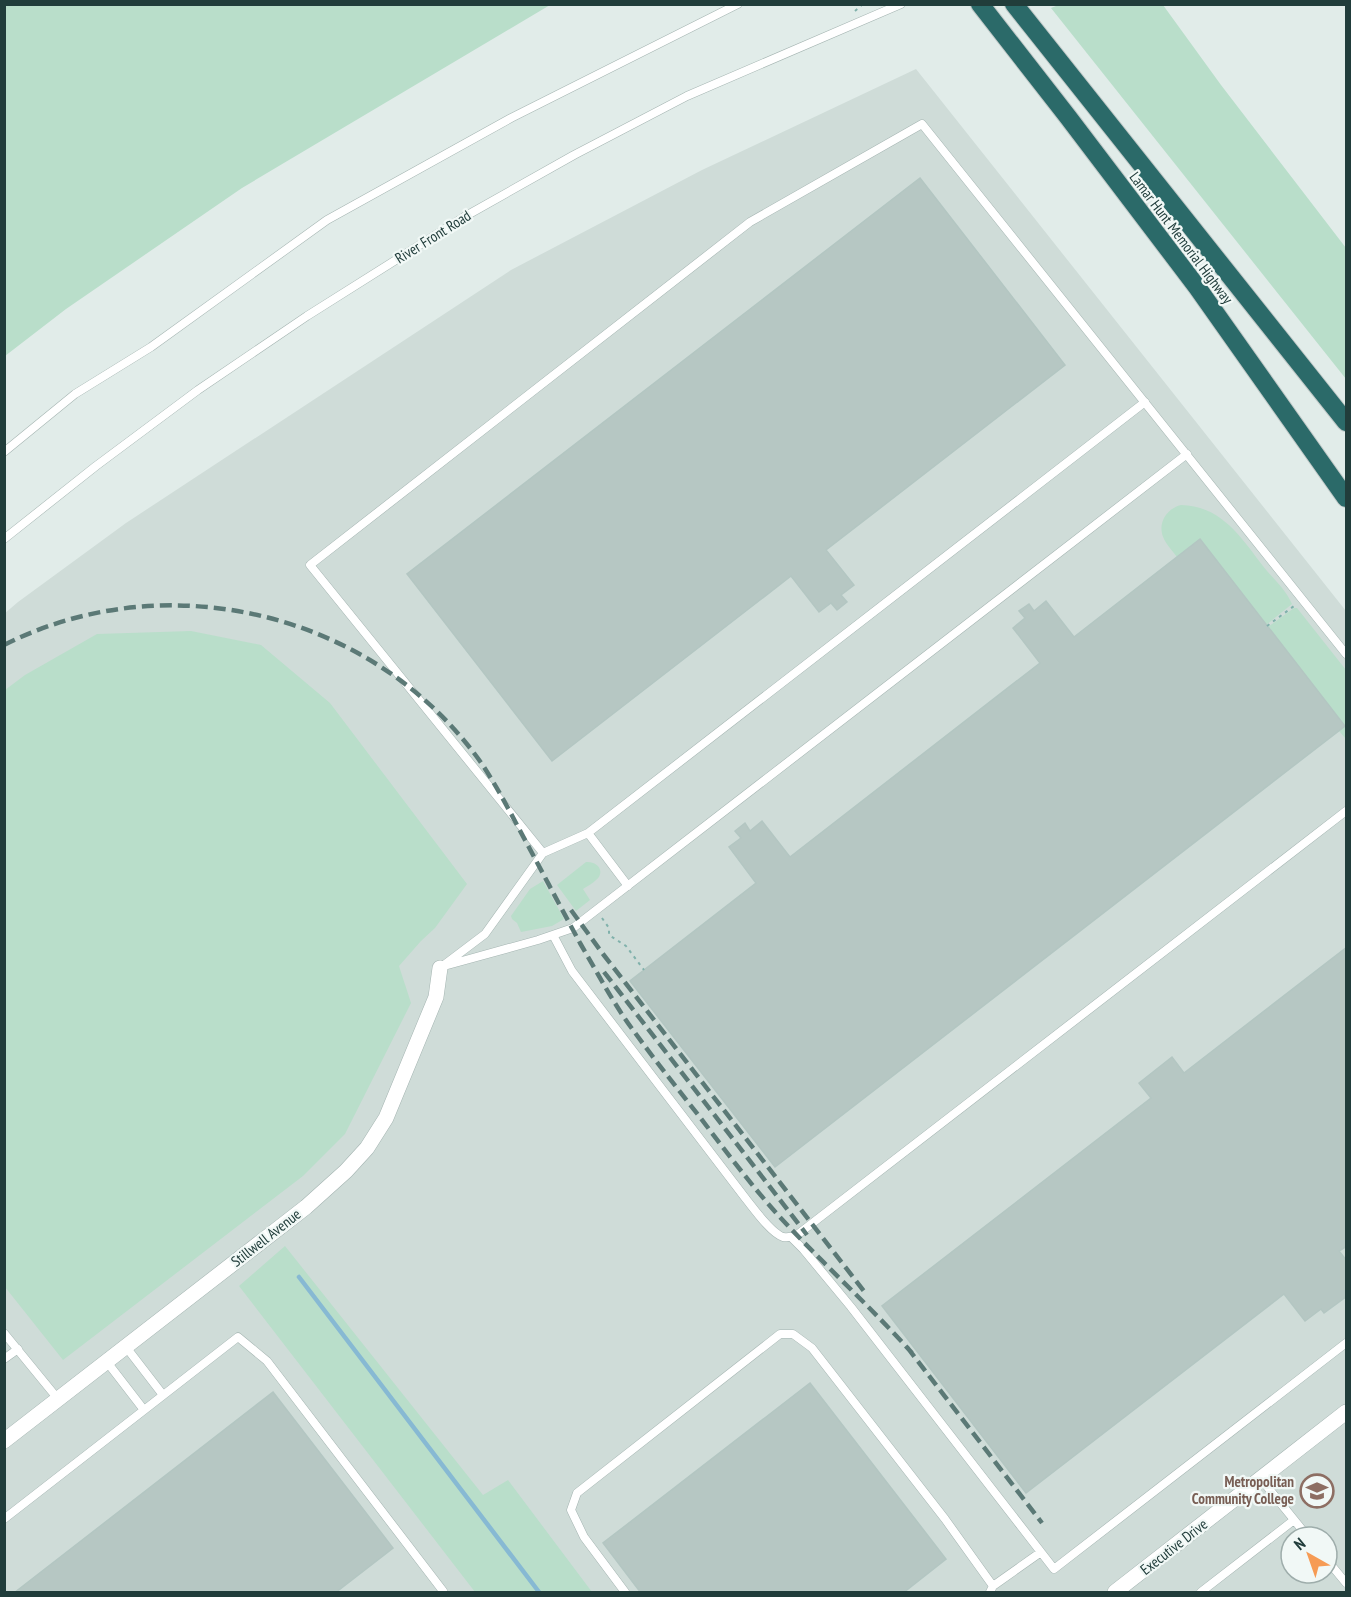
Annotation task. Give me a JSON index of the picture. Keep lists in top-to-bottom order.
{
  "streets": {
    "highway": ["Lamar Hunt Memorial Highway"],
    "street": ["Stillwell Avenue", "Executive Drive"],
    "lane": ["River Front Road"]
  },
  "places": {
    "school or university": ["Metropolitan Community College"]
  },
  "north": "top left"
}
